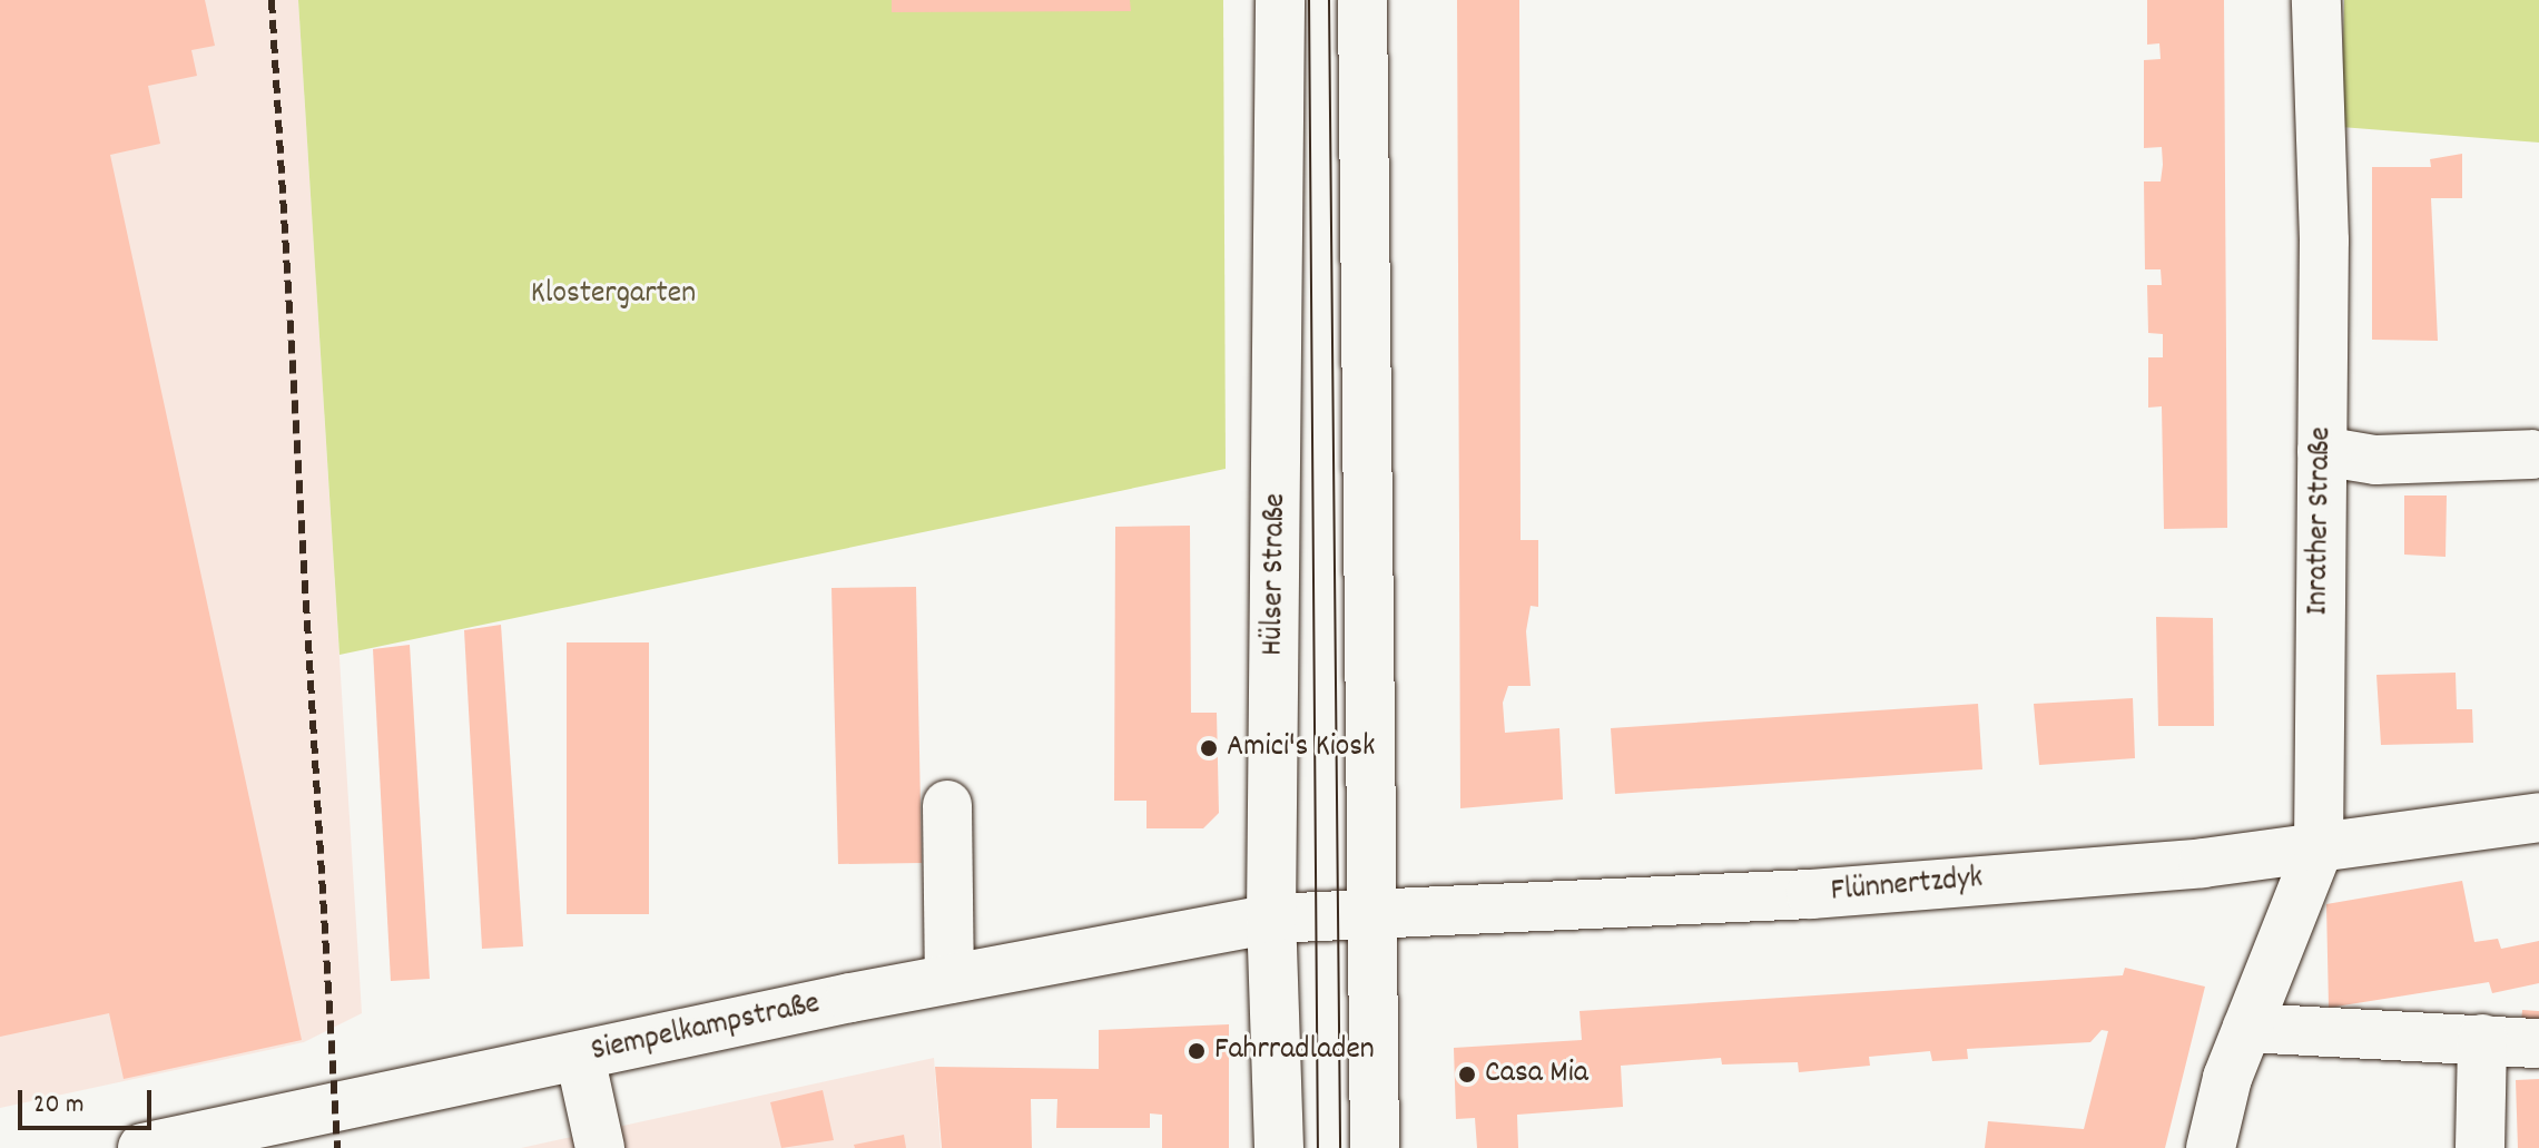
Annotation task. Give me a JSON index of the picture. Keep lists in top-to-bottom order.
{
  "streets": {
    "street": [
      "Inrather Straße",
      "Hülser Straße",
      "Flünnertzdyk",
      "Siempelkampstraße"
    ]
  },
  "crossings": [
    ["Inrather Straße", "Flünnertzdyk"],
    ["Hülser Straße", "Flünnertzdyk"],
    ["Hülser Straße", "Siempelkampstraße"],
    ["Flünnertzdyk", "Siempelkampstraße"]
  ],
  "parks": ["Klostergarten"],
  "places": ["Amici's Kiosk", "Fahrradladen", "Casa Mia"],
  "scale_bar": "20 m"
}
